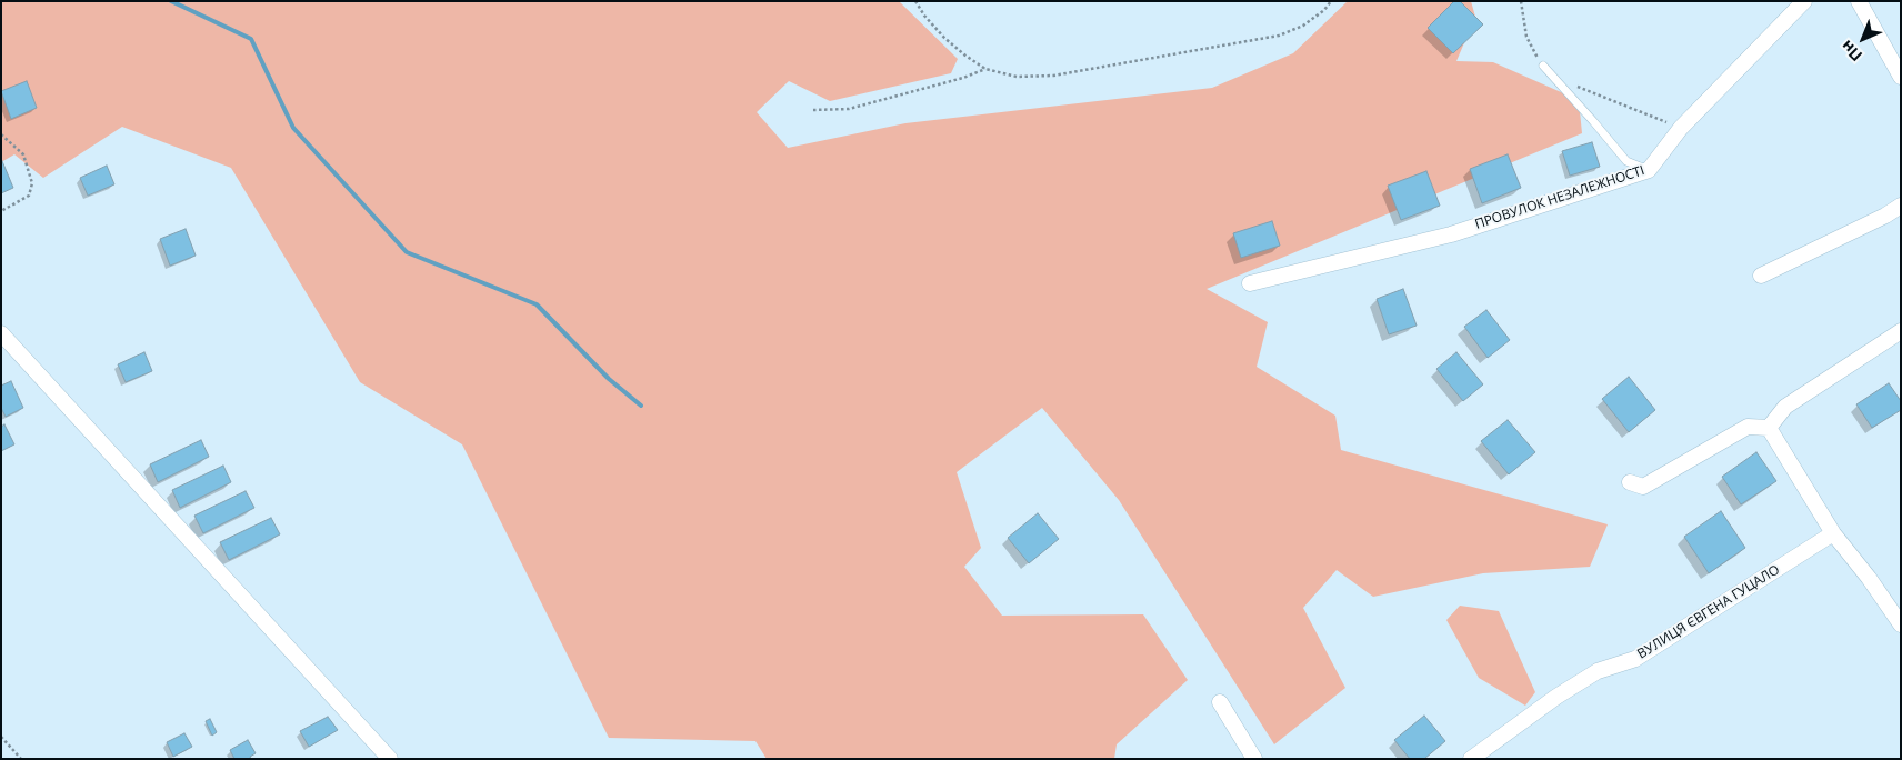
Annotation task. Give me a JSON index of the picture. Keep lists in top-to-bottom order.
{
  "streets": {
    "street": ["ПРОВУЛОК НЕЗАЛЕЖНОСТІ", "ВУЛИЦЯ ЄВГЕНА ГУЦАЛО"]
  },
  "north": "bottom left"
}
